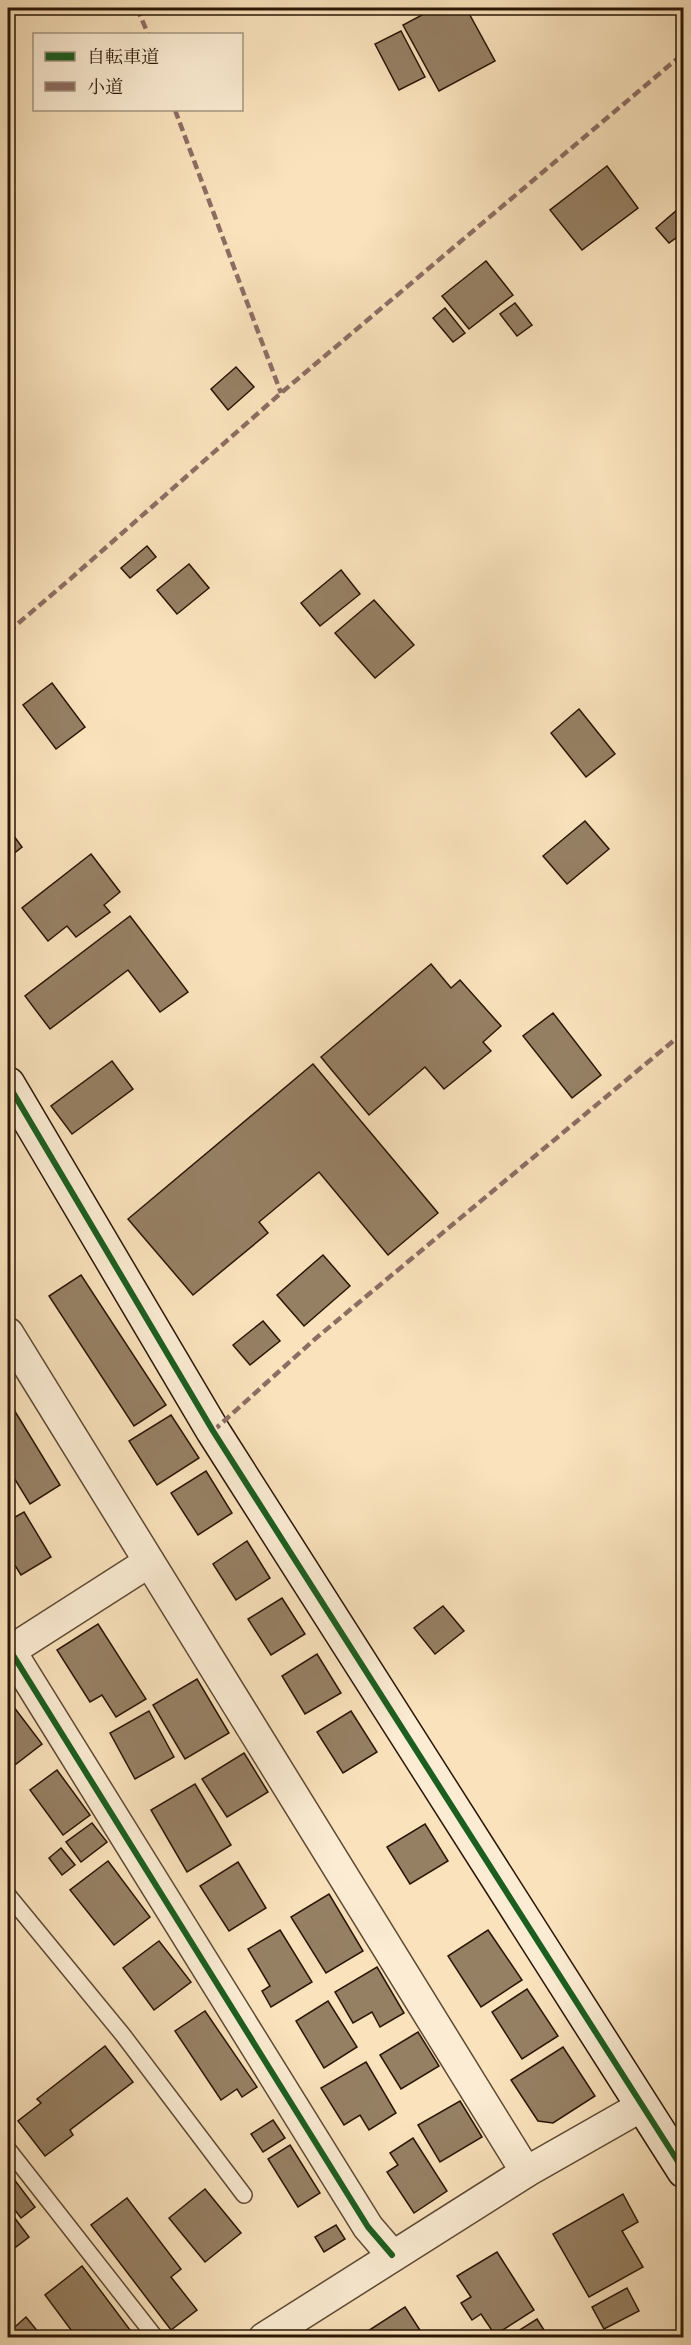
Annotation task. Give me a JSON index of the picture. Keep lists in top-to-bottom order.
{
  "legend": ["自転車道", "小道"]
}
